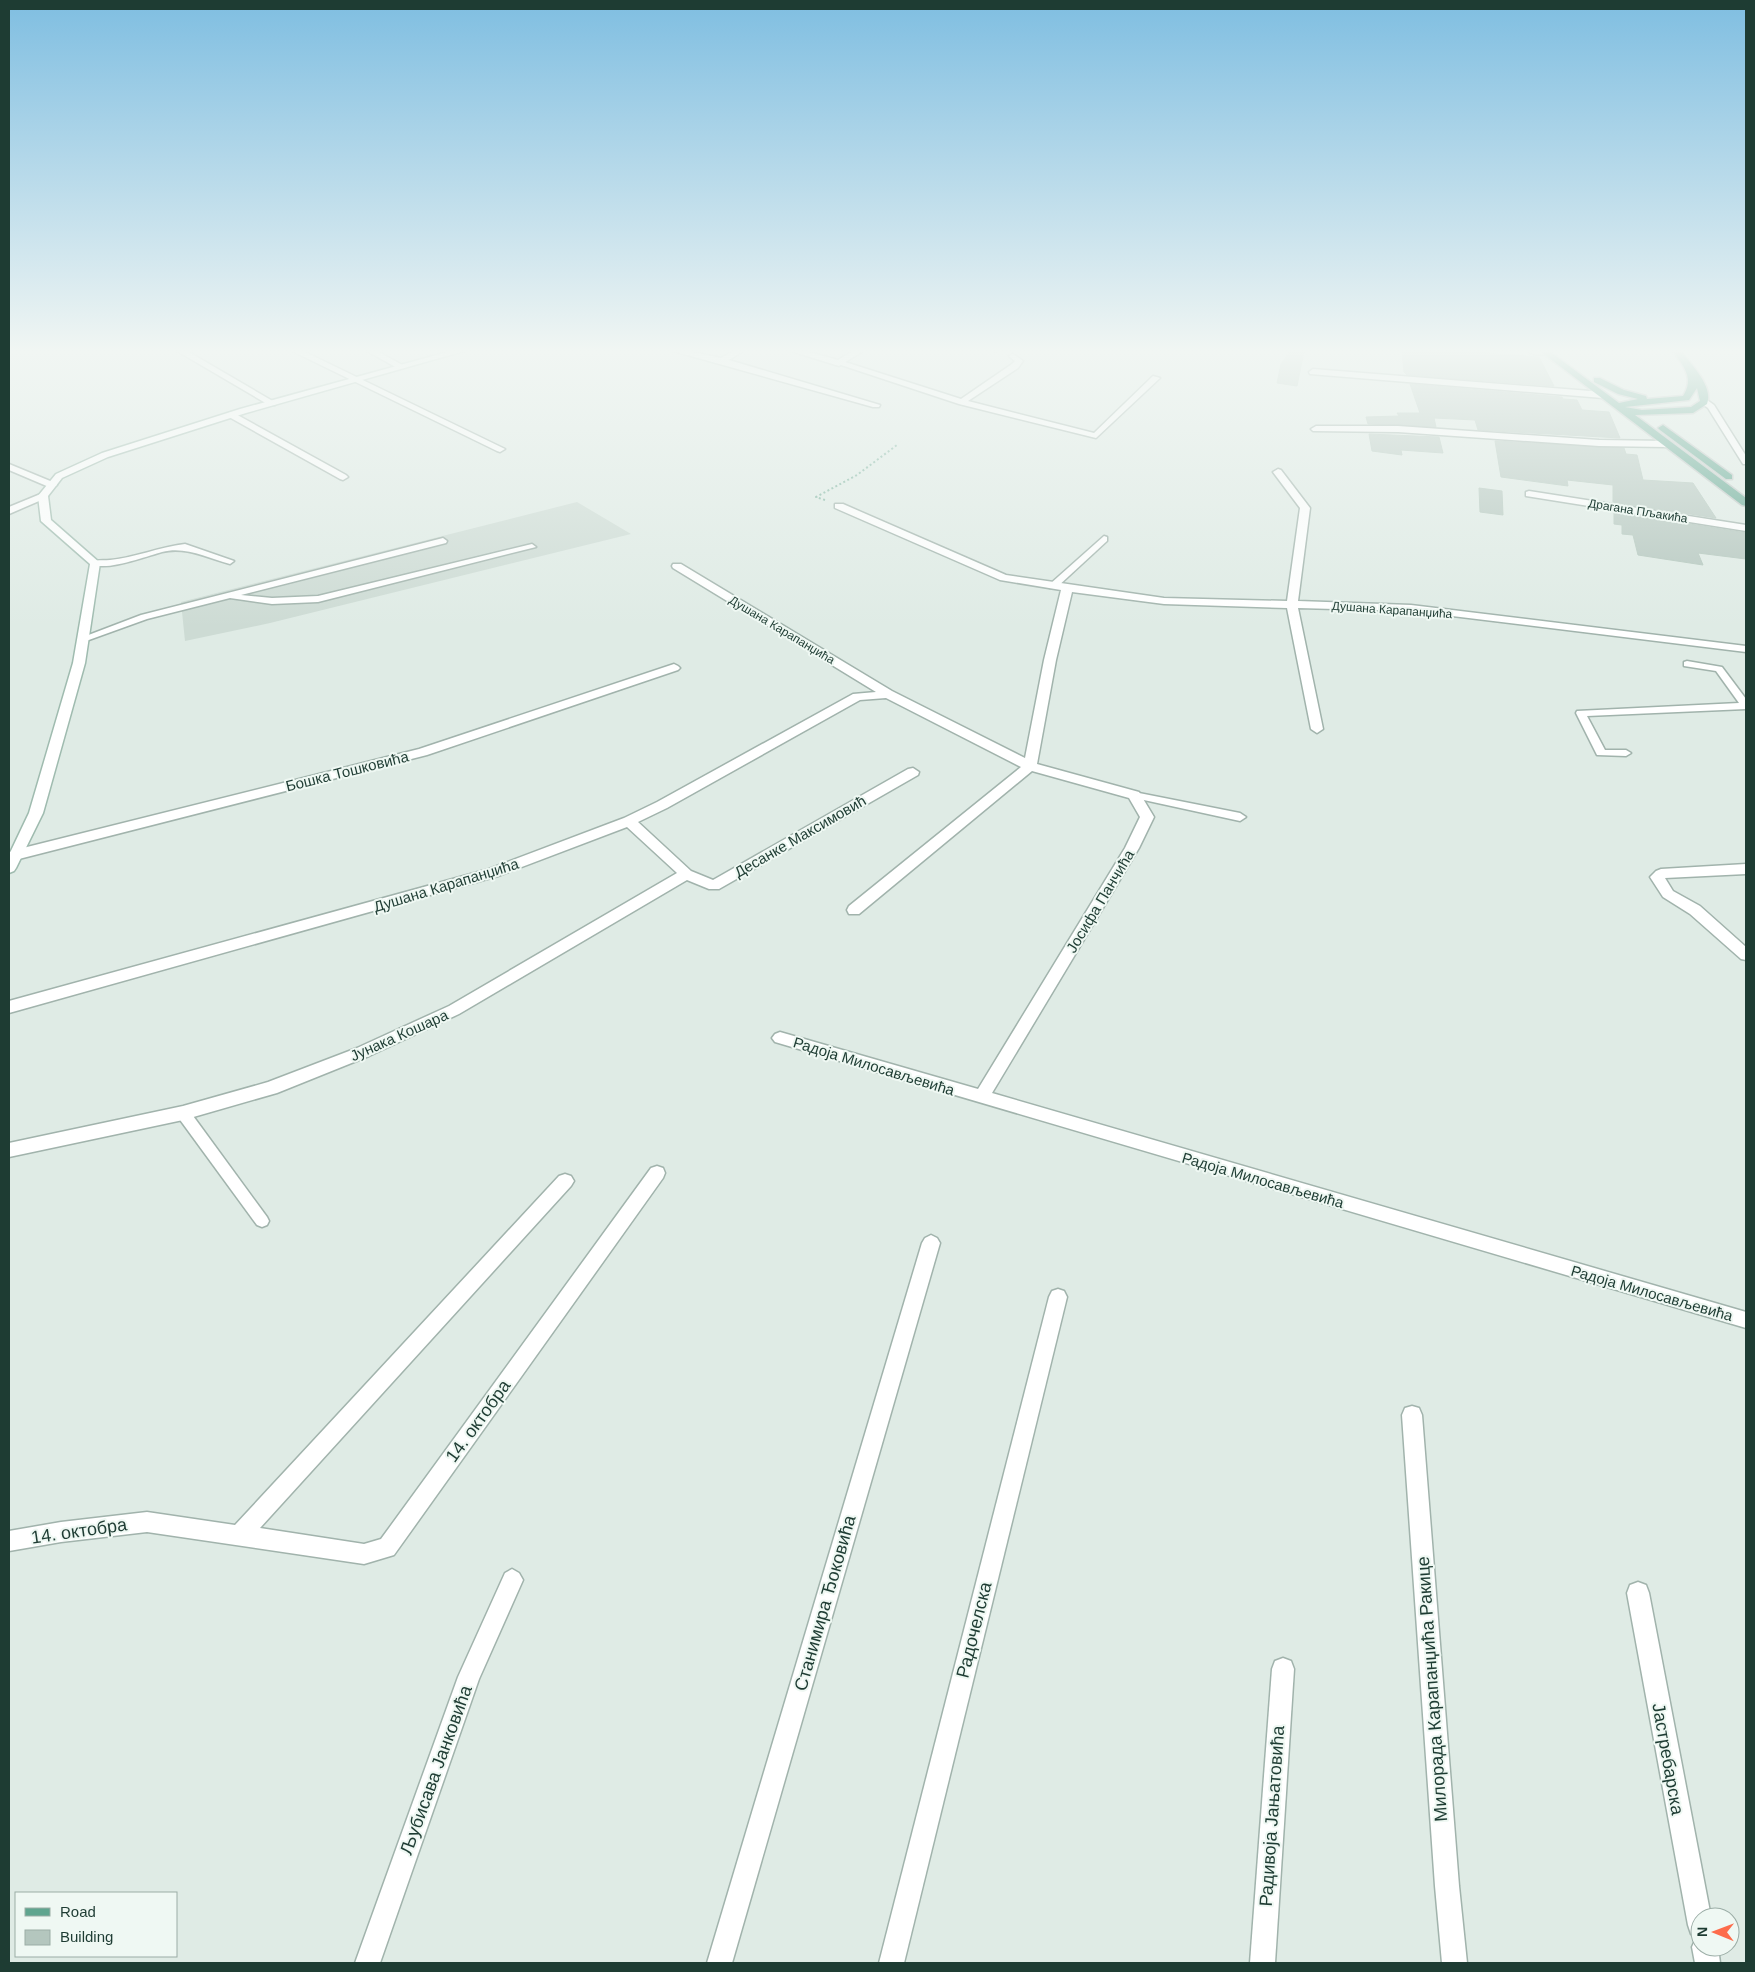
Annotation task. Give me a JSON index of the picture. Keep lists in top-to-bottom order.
{
  "streets": {
    "street": [
      "Драгана Пљакића",
      "Душана Карапанџића",
      "Бошка Тошковића",
      "Десанке Максимовић",
      "Јосифа Панчића",
      "Јунака Кошара",
      "Радоја Милосављевића",
      "14. октобра",
      "Станимира Ђоковића",
      "Радочелска",
      "Милорада Карапанџића Ракице",
      "Јастребарска",
      "Љубисава Јанковића",
      "Радивоја Јањатовића"
    ]
  },
  "crossings": [
    ["Душана Карапанџића", "Јосифа Панчића"],
    ["Десанке Максимовић", "Јунака Кошара"],
    ["Јосифа Панчића", "Радоја Милосављевића"]
  ],
  "legend": ["Road", "Building"],
  "north": "left"
}
